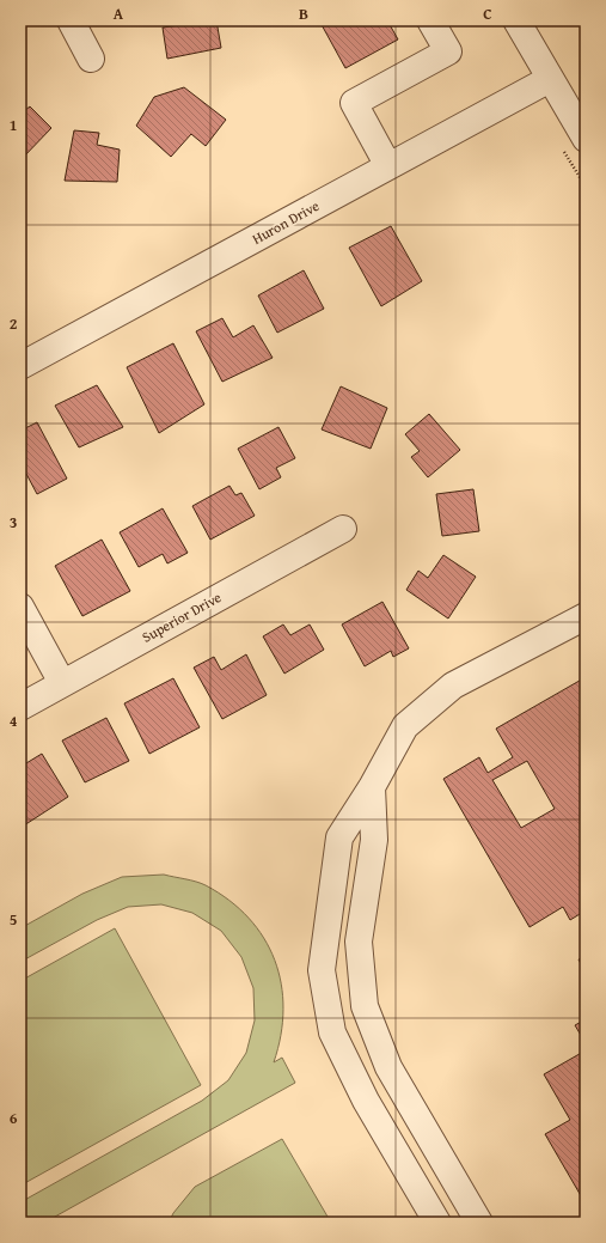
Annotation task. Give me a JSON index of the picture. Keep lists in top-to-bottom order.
{
  "streets": {
    "street": ["Huron Drive", "Superior Drive"]
  },
  "grid": {
    "columns": ["A", "B", "C"],
    "rows": [
      "1",
      "2",
      "3",
      "4",
      "5",
      "6"
    ]
  }
}
